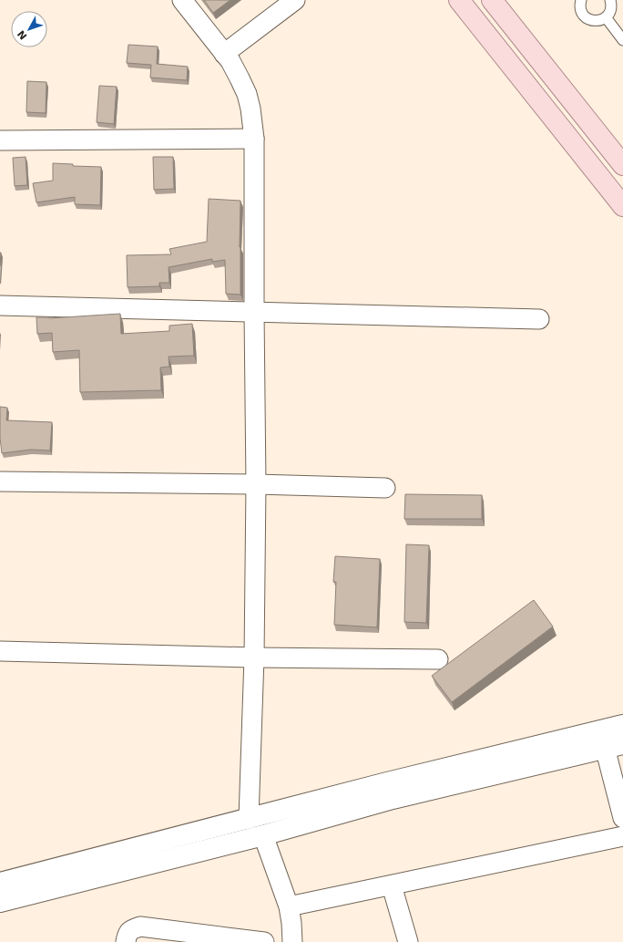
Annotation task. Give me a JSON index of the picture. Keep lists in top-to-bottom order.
{
  "north": "bottom left"
}
